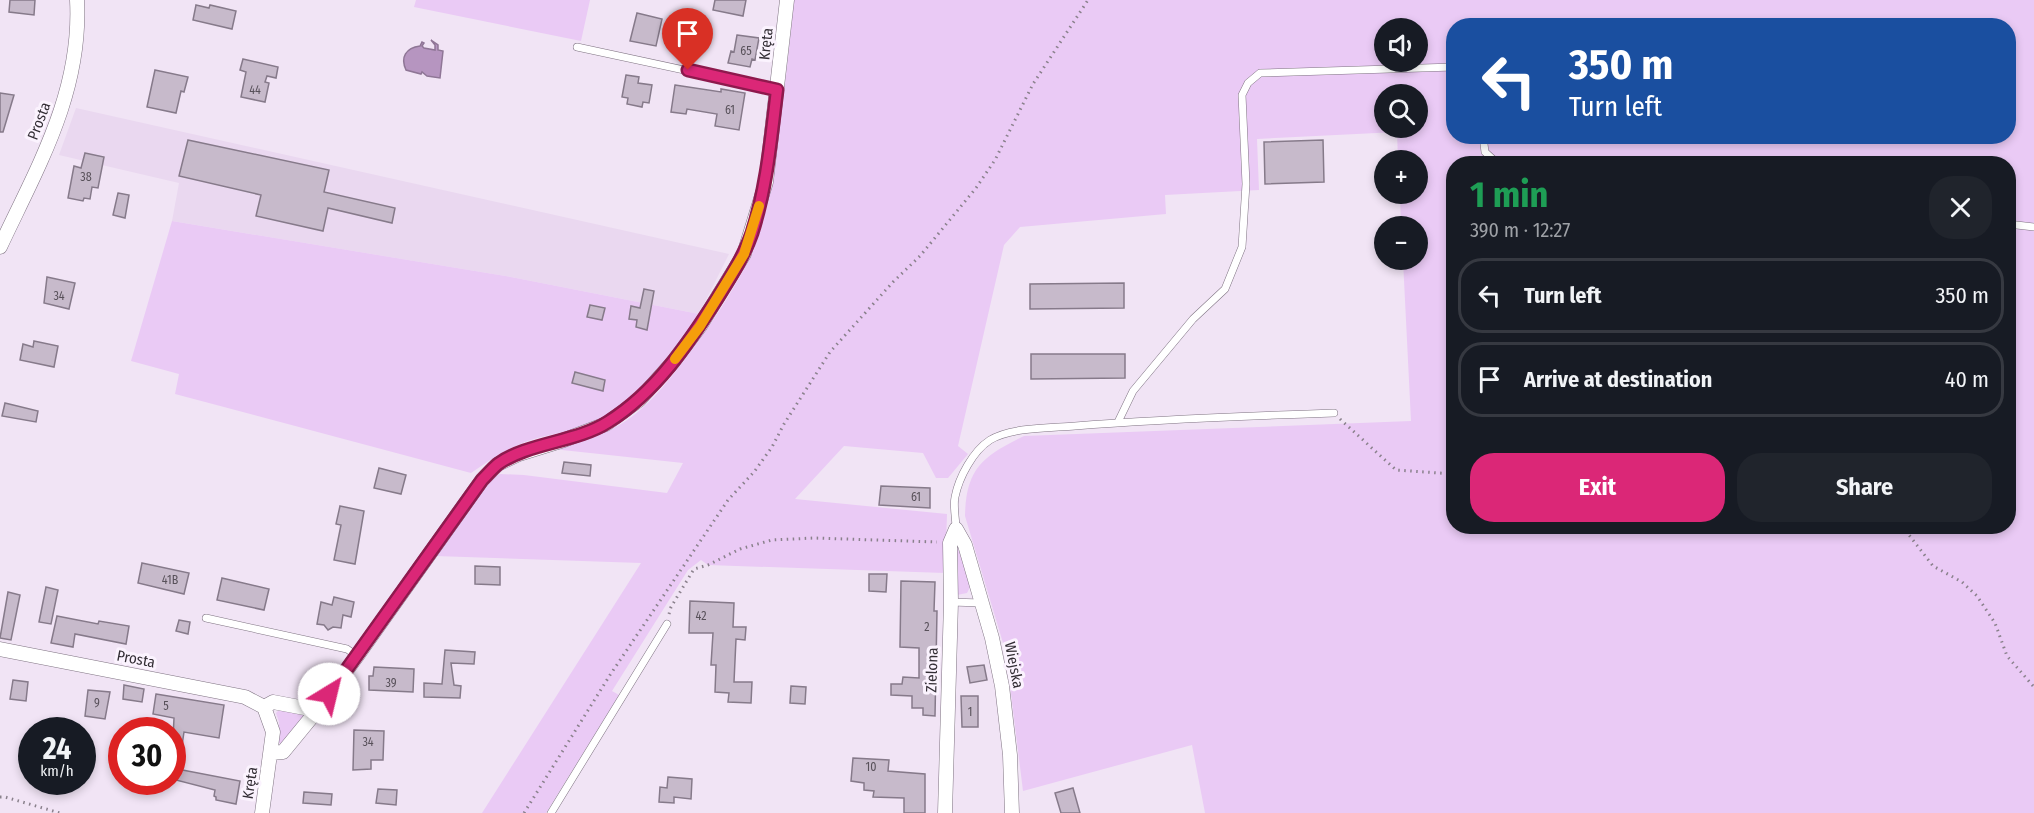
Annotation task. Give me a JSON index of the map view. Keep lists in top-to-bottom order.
{
  "streets": {
    "street": [
      "Kręta",
      "Prosta",
      "Wiejska",
      "Zielona"
    ]
  },
  "crossings": [
    ["Kręta", "Prosta"],
    ["Wiejska", "Zielona"]
  ],
  "house_numbers": [
    "65",
    "44",
    "61",
    "38",
    "34",
    "61",
    "41B",
    "42",
    "2",
    "39",
    "9",
    "5",
    "1",
    "34",
    "10"
  ],
  "page": {
    "map_buttons": ["+", "−"],
    "turn": ["350 m", "Turn left"],
    "heading": ["1 min", "390 m · 12:27"],
    "list": [
      {
        "name": "Turn left",
        "value": "350 m"
      },
      {
        "name": "Arrive at destination",
        "value": "40 m"
      }
    ],
    "buttons": ["Exit", "Share"],
    "speed": "24 km/h",
    "limit": "30"
  }
}
